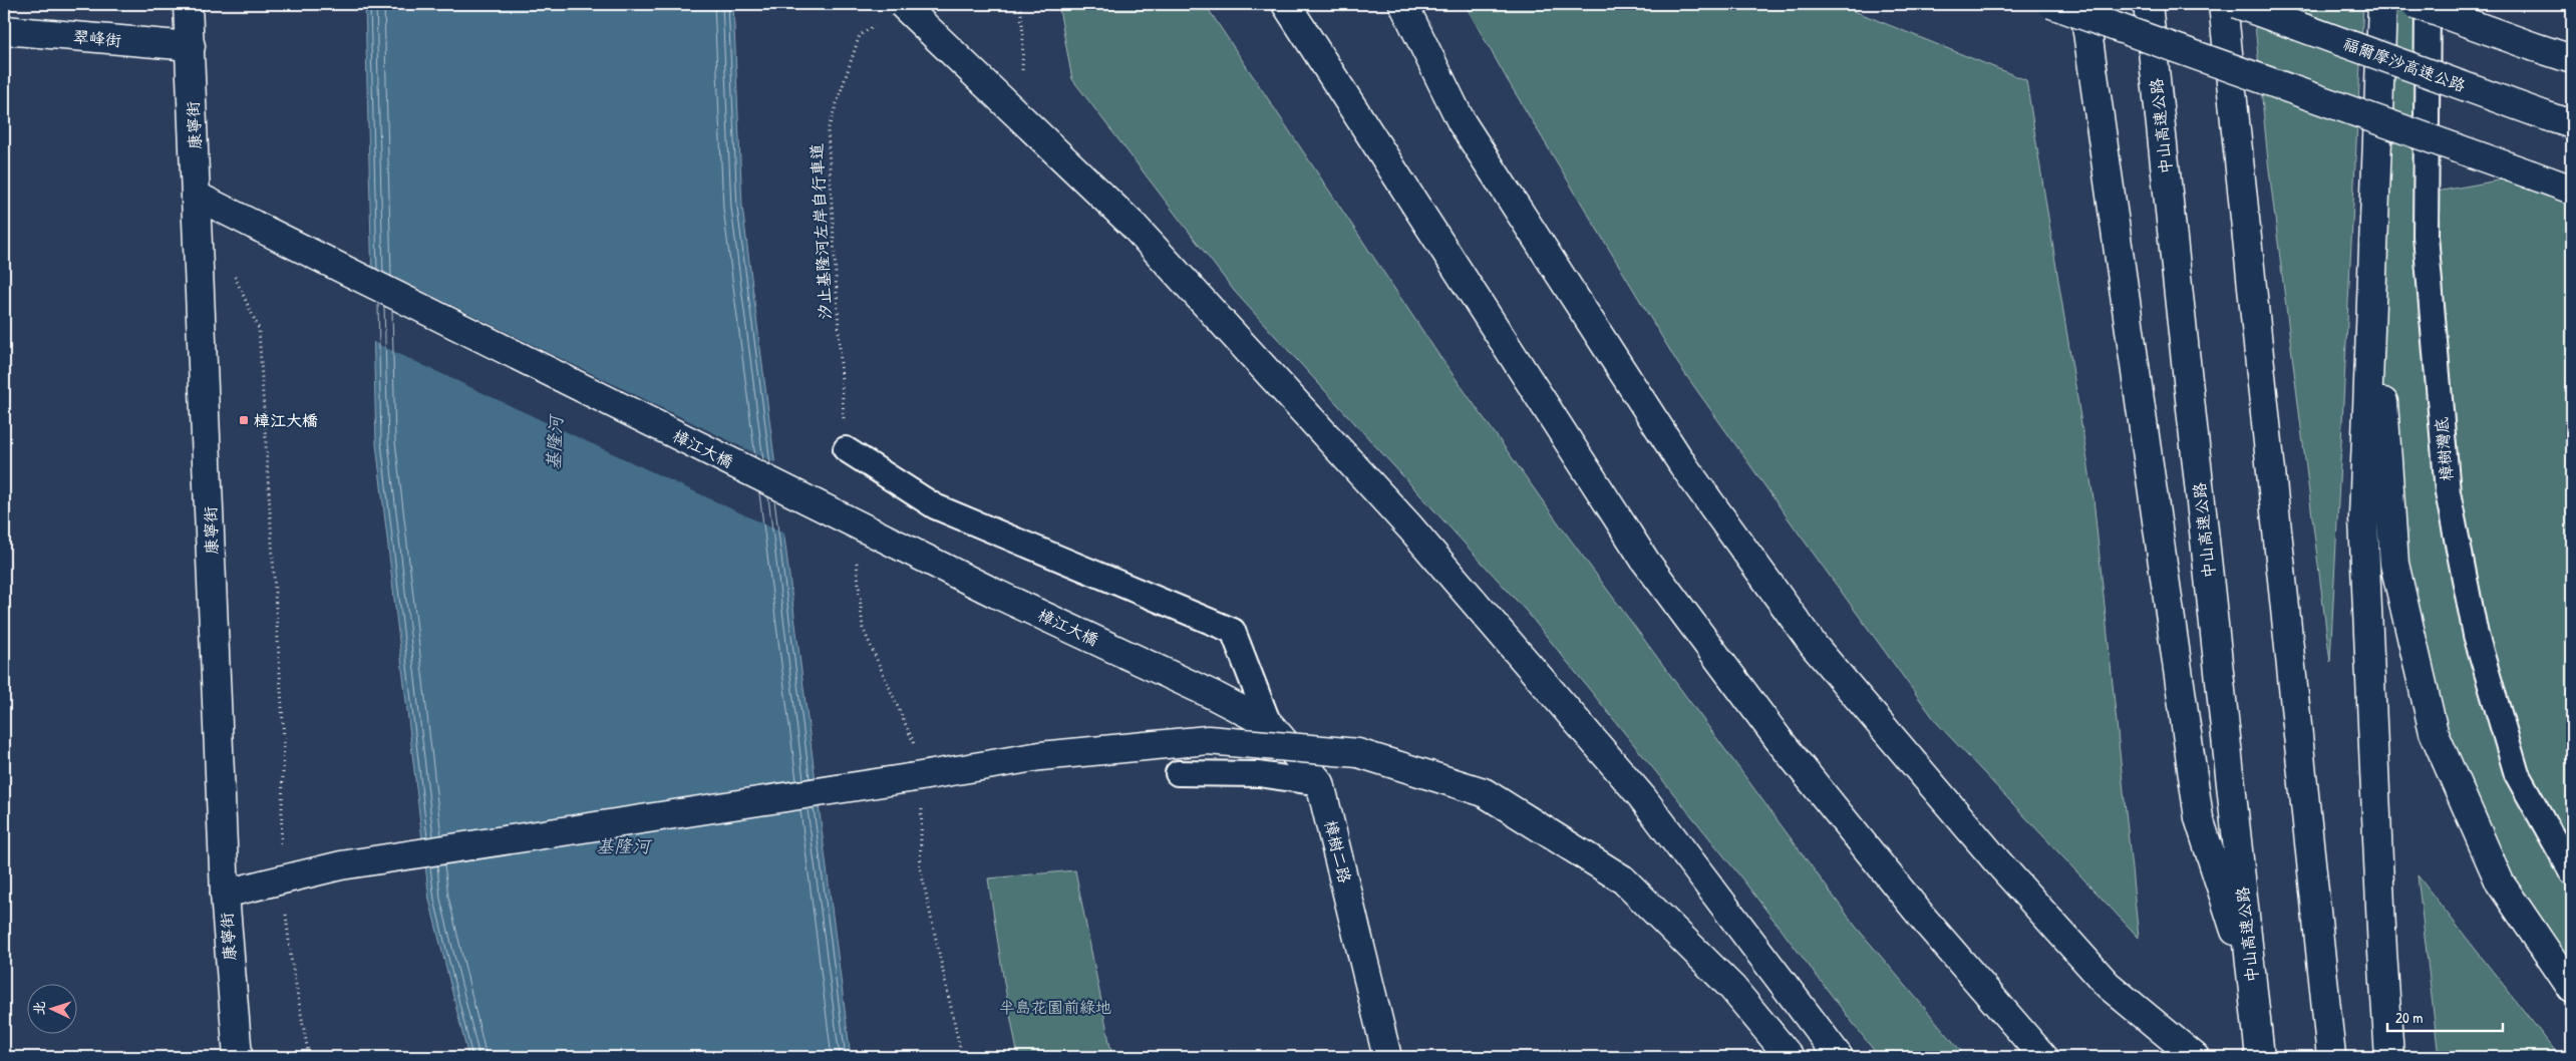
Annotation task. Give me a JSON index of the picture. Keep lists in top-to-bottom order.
{
  "streets": {
    "main road": [
      "翠峰街",
      "福爾摩沙高速公路",
      "康寧街",
      "中山高速公路",
      "樟江大橋",
      "樟樹二路"
    ],
    "lane": ["樟樹灣底"],
    "path": ["汐止基隆河左岸自行車道"]
  },
  "crossings": [
    ["翠峰街", "康寧街"],
    ["康寧街", "樟江大橋"],
    ["樟江大橋", "樟樹二路"]
  ],
  "water": ["基隆河"],
  "parks": ["半島花園前綠地"],
  "places": {
    "transit": ["樟江大橋"]
  },
  "scale_bar": "20 m",
  "north": "left"
}
